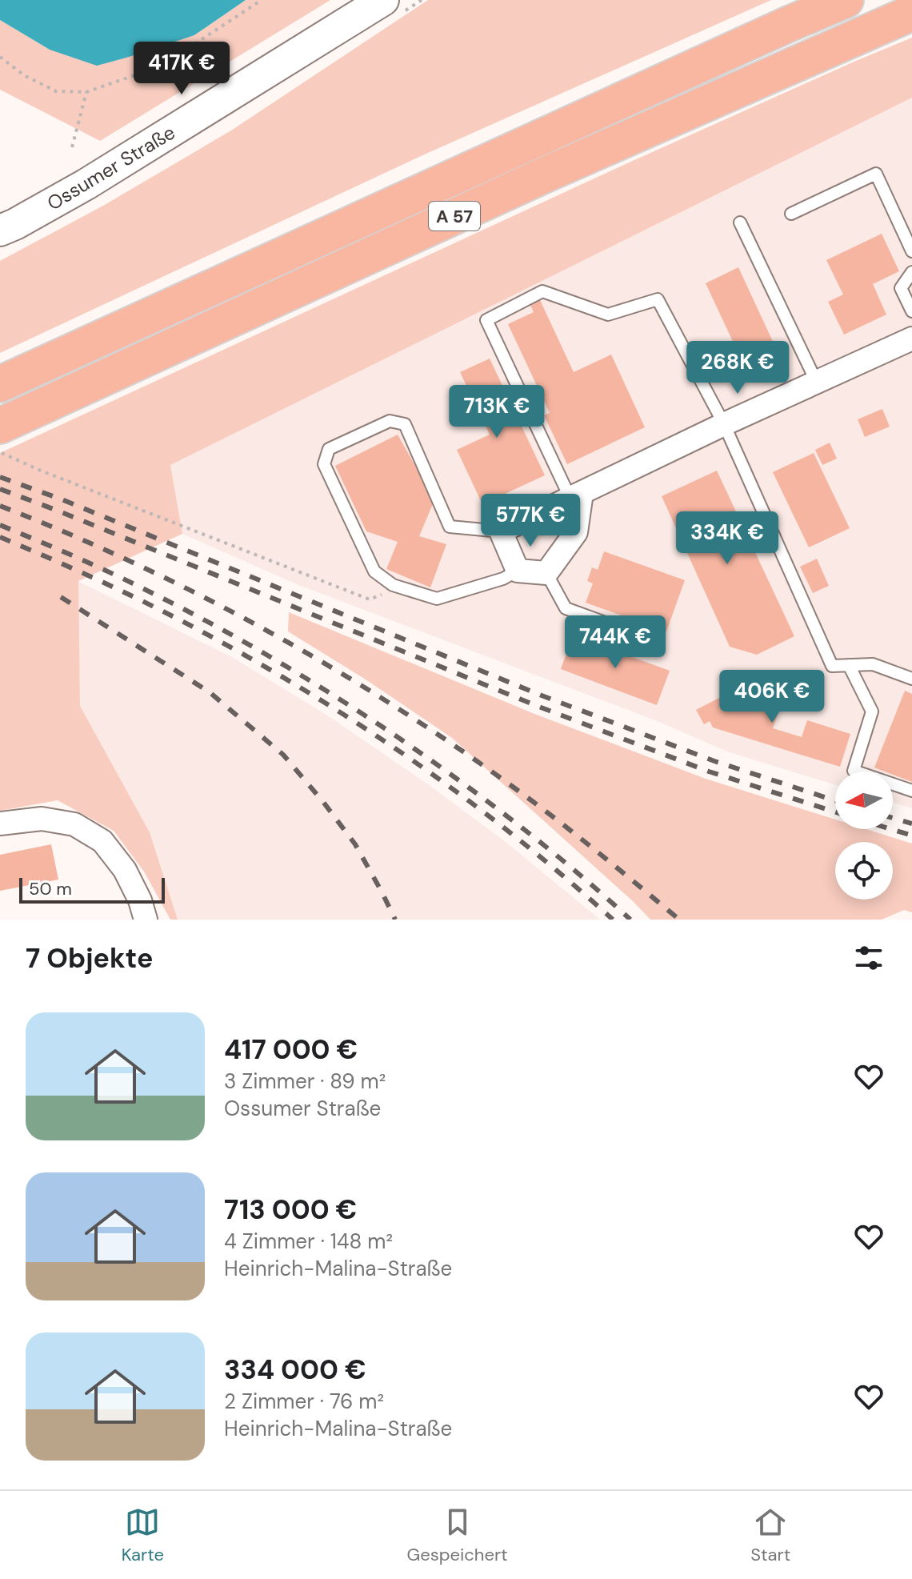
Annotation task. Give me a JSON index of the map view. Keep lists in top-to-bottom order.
{
  "streets": {
    "highway": ["A 57"],
    "main road": ["Ossumer Straße"]
  },
  "scale_bar": "50 m",
  "north": "left",
  "page": {
    "price": [
      "417K €",
      "268K €",
      "713K €",
      "577K €",
      "334K €",
      "744K €",
      "406K €"
    ],
    "scale": "50 m",
    "heading": "7 Objekte",
    "list": [
      {
        "name": "417 000 €",
        "note": "3 Zimmer · 89 m² · Ossumer Straße"
      },
      {
        "name": "713 000 €",
        "note": "4 Zimmer · 148 m² · Heinrich-Malina-Straße"
      },
      {
        "name": "334 000 €",
        "note": "2 Zimmer · 76 m² · Heinrich-Malina-Straße"
      }
    ],
    "tabs": ["Karte", "Gespeichert", "Start"]
  }
}
